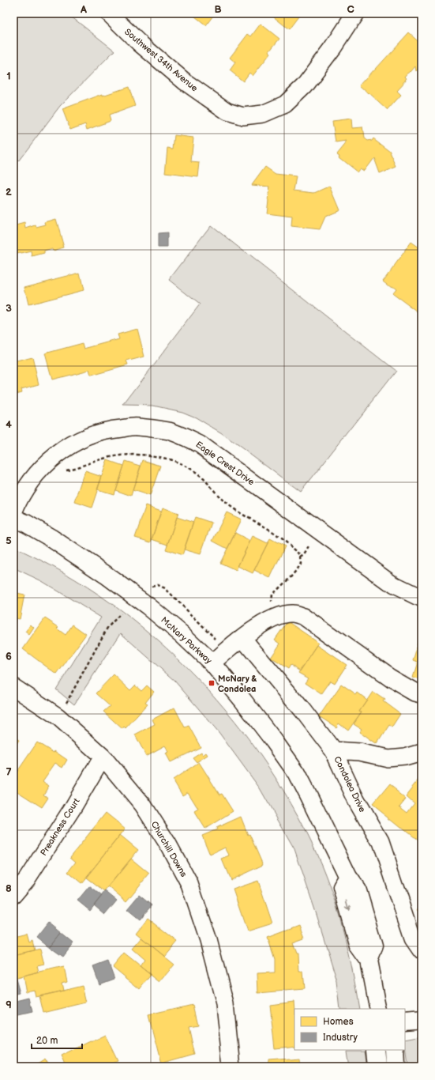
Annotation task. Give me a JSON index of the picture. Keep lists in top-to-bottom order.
{
  "streets": {
    "street": [
      "Southwest 34th Avenue",
      "Eagle Crest Drive",
      "McNary Parkway",
      "Condolea Drive",
      "Preakness Court",
      "Churchill Downs"
    ]
  },
  "crossings": [
    ["Preakness Court", "Churchill Downs"]
  ],
  "places": {
    "transit": ["McNary & Condolea"]
  },
  "legend": ["Homes", "Industry"],
  "scale_bar": "20 m",
  "grid": {
    "columns": ["A", "B", "C"],
    "rows": [
      "1",
      "2",
      "3",
      "4",
      "5",
      "6",
      "7",
      "8",
      "9"
    ]
  }
}
